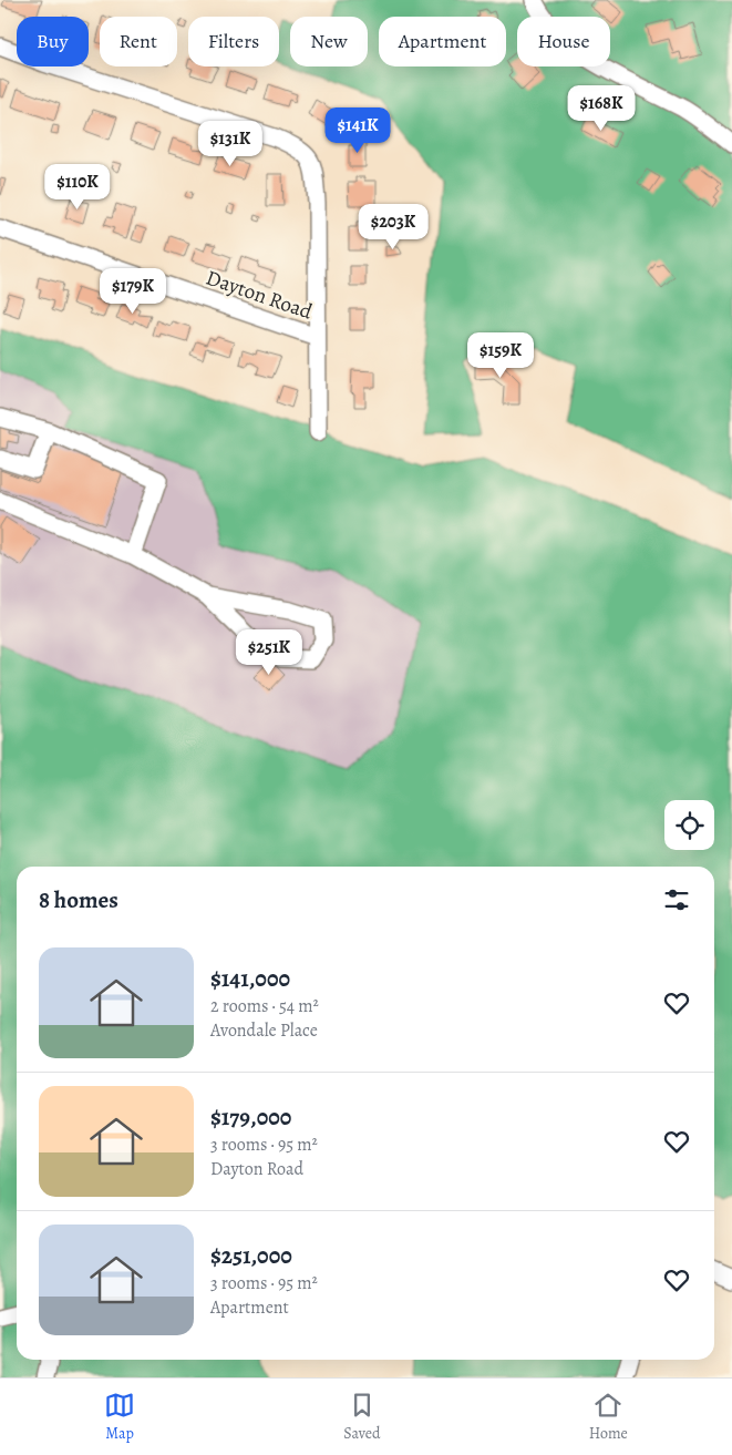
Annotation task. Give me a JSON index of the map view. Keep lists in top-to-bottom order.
{
  "streets": {
    "street": ["Dayton Road"]
  },
  "page": {
    "chip": [
      "Buy",
      "Rent",
      "Filters",
      "New",
      "Apartment",
      "House"
    ],
    "price": [
      "$168K",
      "$141K",
      "$131K",
      "$110K",
      "$203K",
      "$179K",
      "$159K",
      "$251K"
    ],
    "heading": "8 homes",
    "list": [
      {
        "name": "$141,000",
        "note": "2 rooms · 54 m² · Avondale Place"
      },
      {
        "name": "$179,000",
        "note": "3 rooms · 95 m² · Dayton Road"
      },
      {
        "name": "$251,000",
        "note": "3 rooms · 95 m² · Apartment"
      }
    ],
    "tabs": ["Map", "Saved", "Home"]
  }
}
